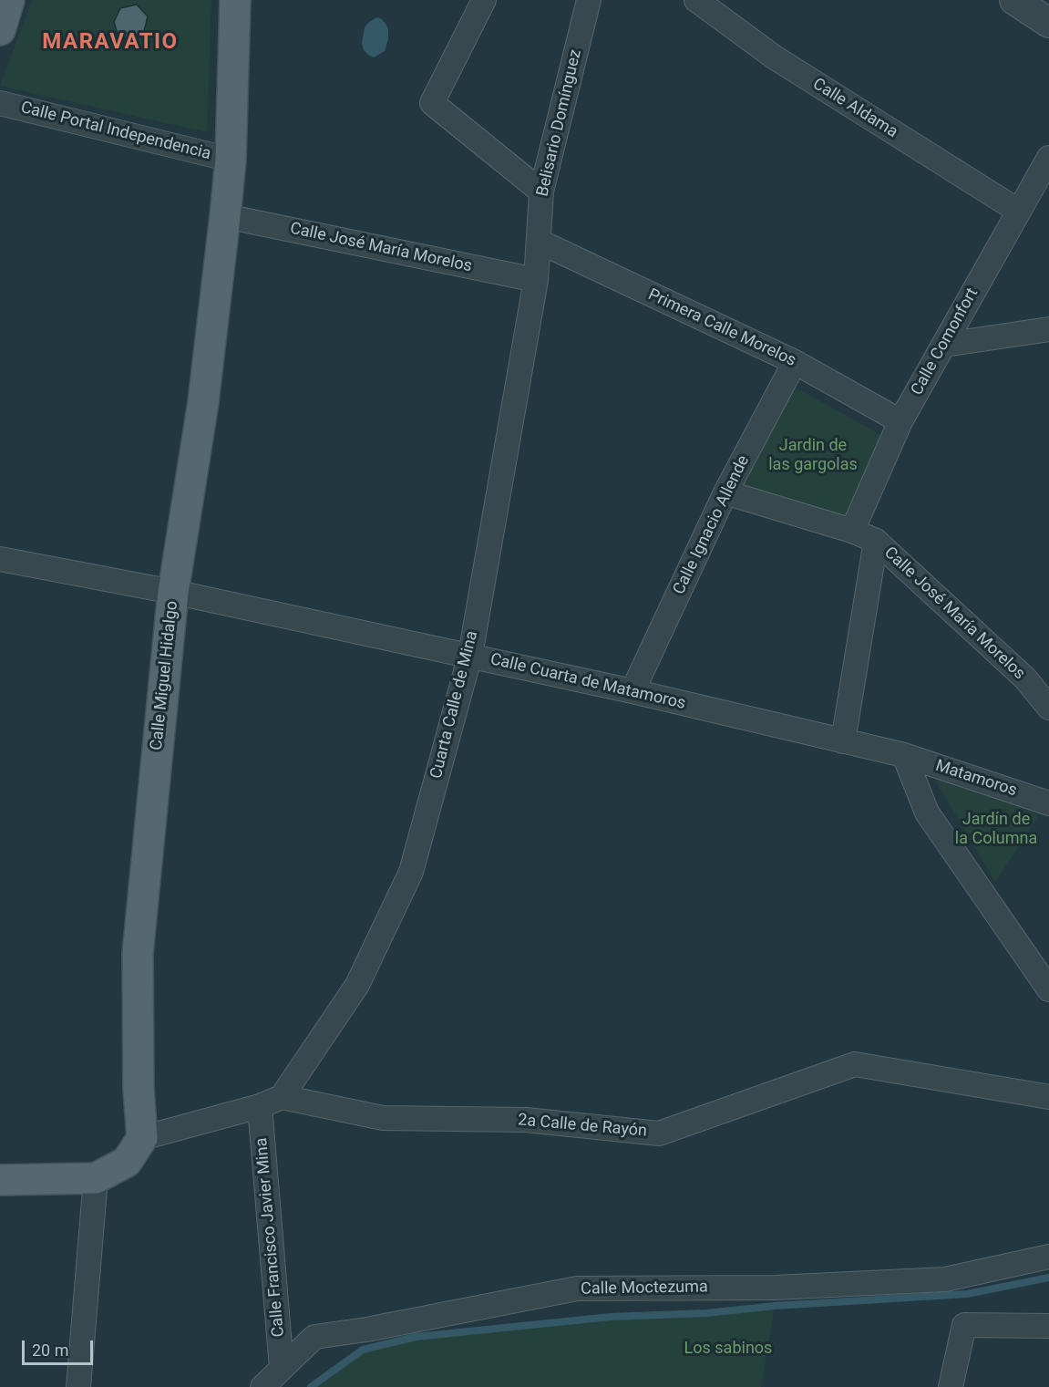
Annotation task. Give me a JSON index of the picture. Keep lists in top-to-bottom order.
{
  "streets": {
    "main road": ["Calle Miguel Hidalgo"],
    "street": [
      "Calle Aldama",
      "Belisario Domínguez",
      "Calle Portal Independencia",
      "Calle José María Morelos",
      "Primera Calle Morelos",
      "Calle Comonfort",
      "Calle Ignacio Allende",
      "Calle Cuarta de Matamoros",
      "Cuarta Calle de Mina",
      "Matamoros",
      "2a Calle de Rayón",
      "Calle Francisco Javier Mina",
      "Calle Moctezuma"
    ]
  },
  "crossings": [
    ["Calle Aldama", "Calle Comonfort"],
    ["Belisario Domínguez", "Calle José María Morelos"],
    ["Belisario Domínguez", "Primera Calle Morelos"],
    ["Belisario Domínguez", "Cuarta Calle de Mina"],
    ["Calle Portal Independencia", "Calle Miguel Hidalgo"],
    ["Calle José María Morelos", "Calle Comonfort"],
    ["Calle José María Morelos", "Calle Ignacio Allende"],
    ["Calle José María Morelos", "Calle Miguel Hidalgo"],
    ["Calle José María Morelos", "Cuarta Calle de Mina"],
    ["Primera Calle Morelos", "Calle Comonfort"],
    ["Primera Calle Morelos", "Calle Ignacio Allende"],
    ["Calle Ignacio Allende", "Calle Cuarta de Matamoros"],
    ["Calle Miguel Hidalgo", "Calle Cuarta de Matamoros"],
    ["Calle Cuarta de Matamoros", "Cuarta Calle de Mina"],
    ["Calle Cuarta de Matamoros", "Matamoros"],
    ["Cuarta Calle de Mina", "2a Calle de Rayón"],
    ["Calle Francisco Javier Mina", "Calle Moctezuma"]
  ],
  "districts": ["MARAVATIO"],
  "parks": ["Jardin de las gargolas", "Jardín de la Columna", "Los sabinos"],
  "scale_bar": "20 m"
}
